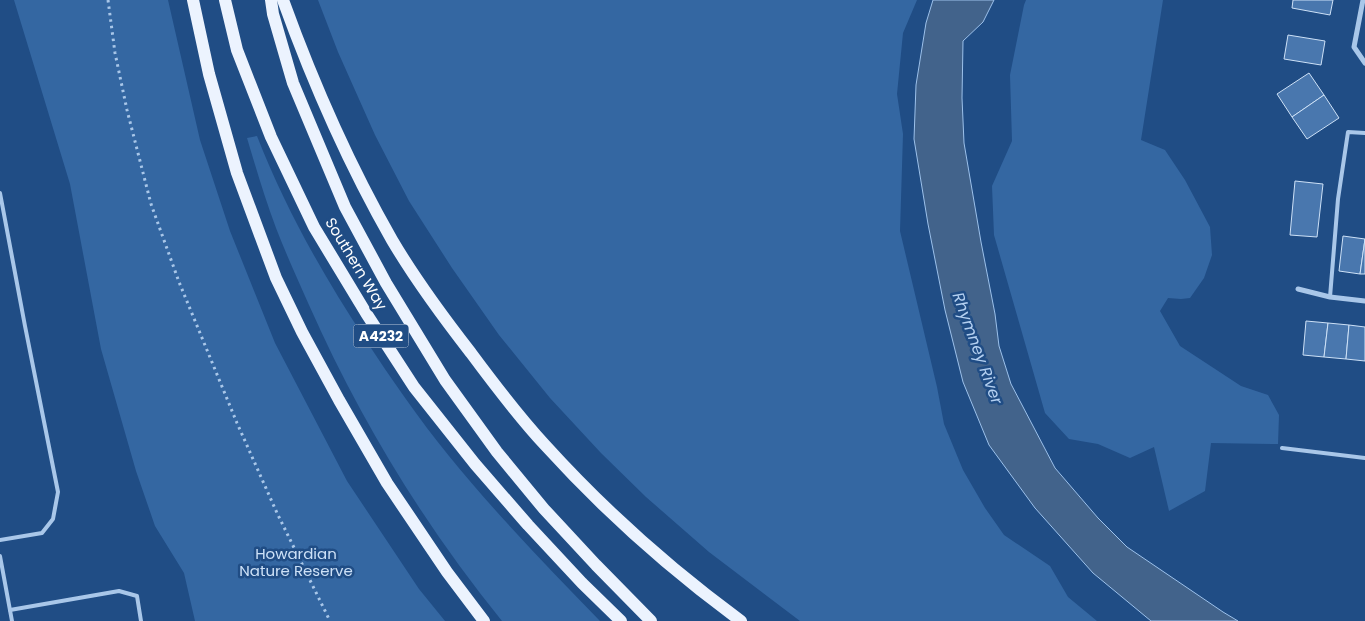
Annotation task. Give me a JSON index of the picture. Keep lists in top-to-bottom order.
{
  "streets": {
    "main road": ["Southern Way", "A4232"]
  },
  "water": ["Rhymney River"],
  "parks": ["Howardian Nature Reserve"]
}
